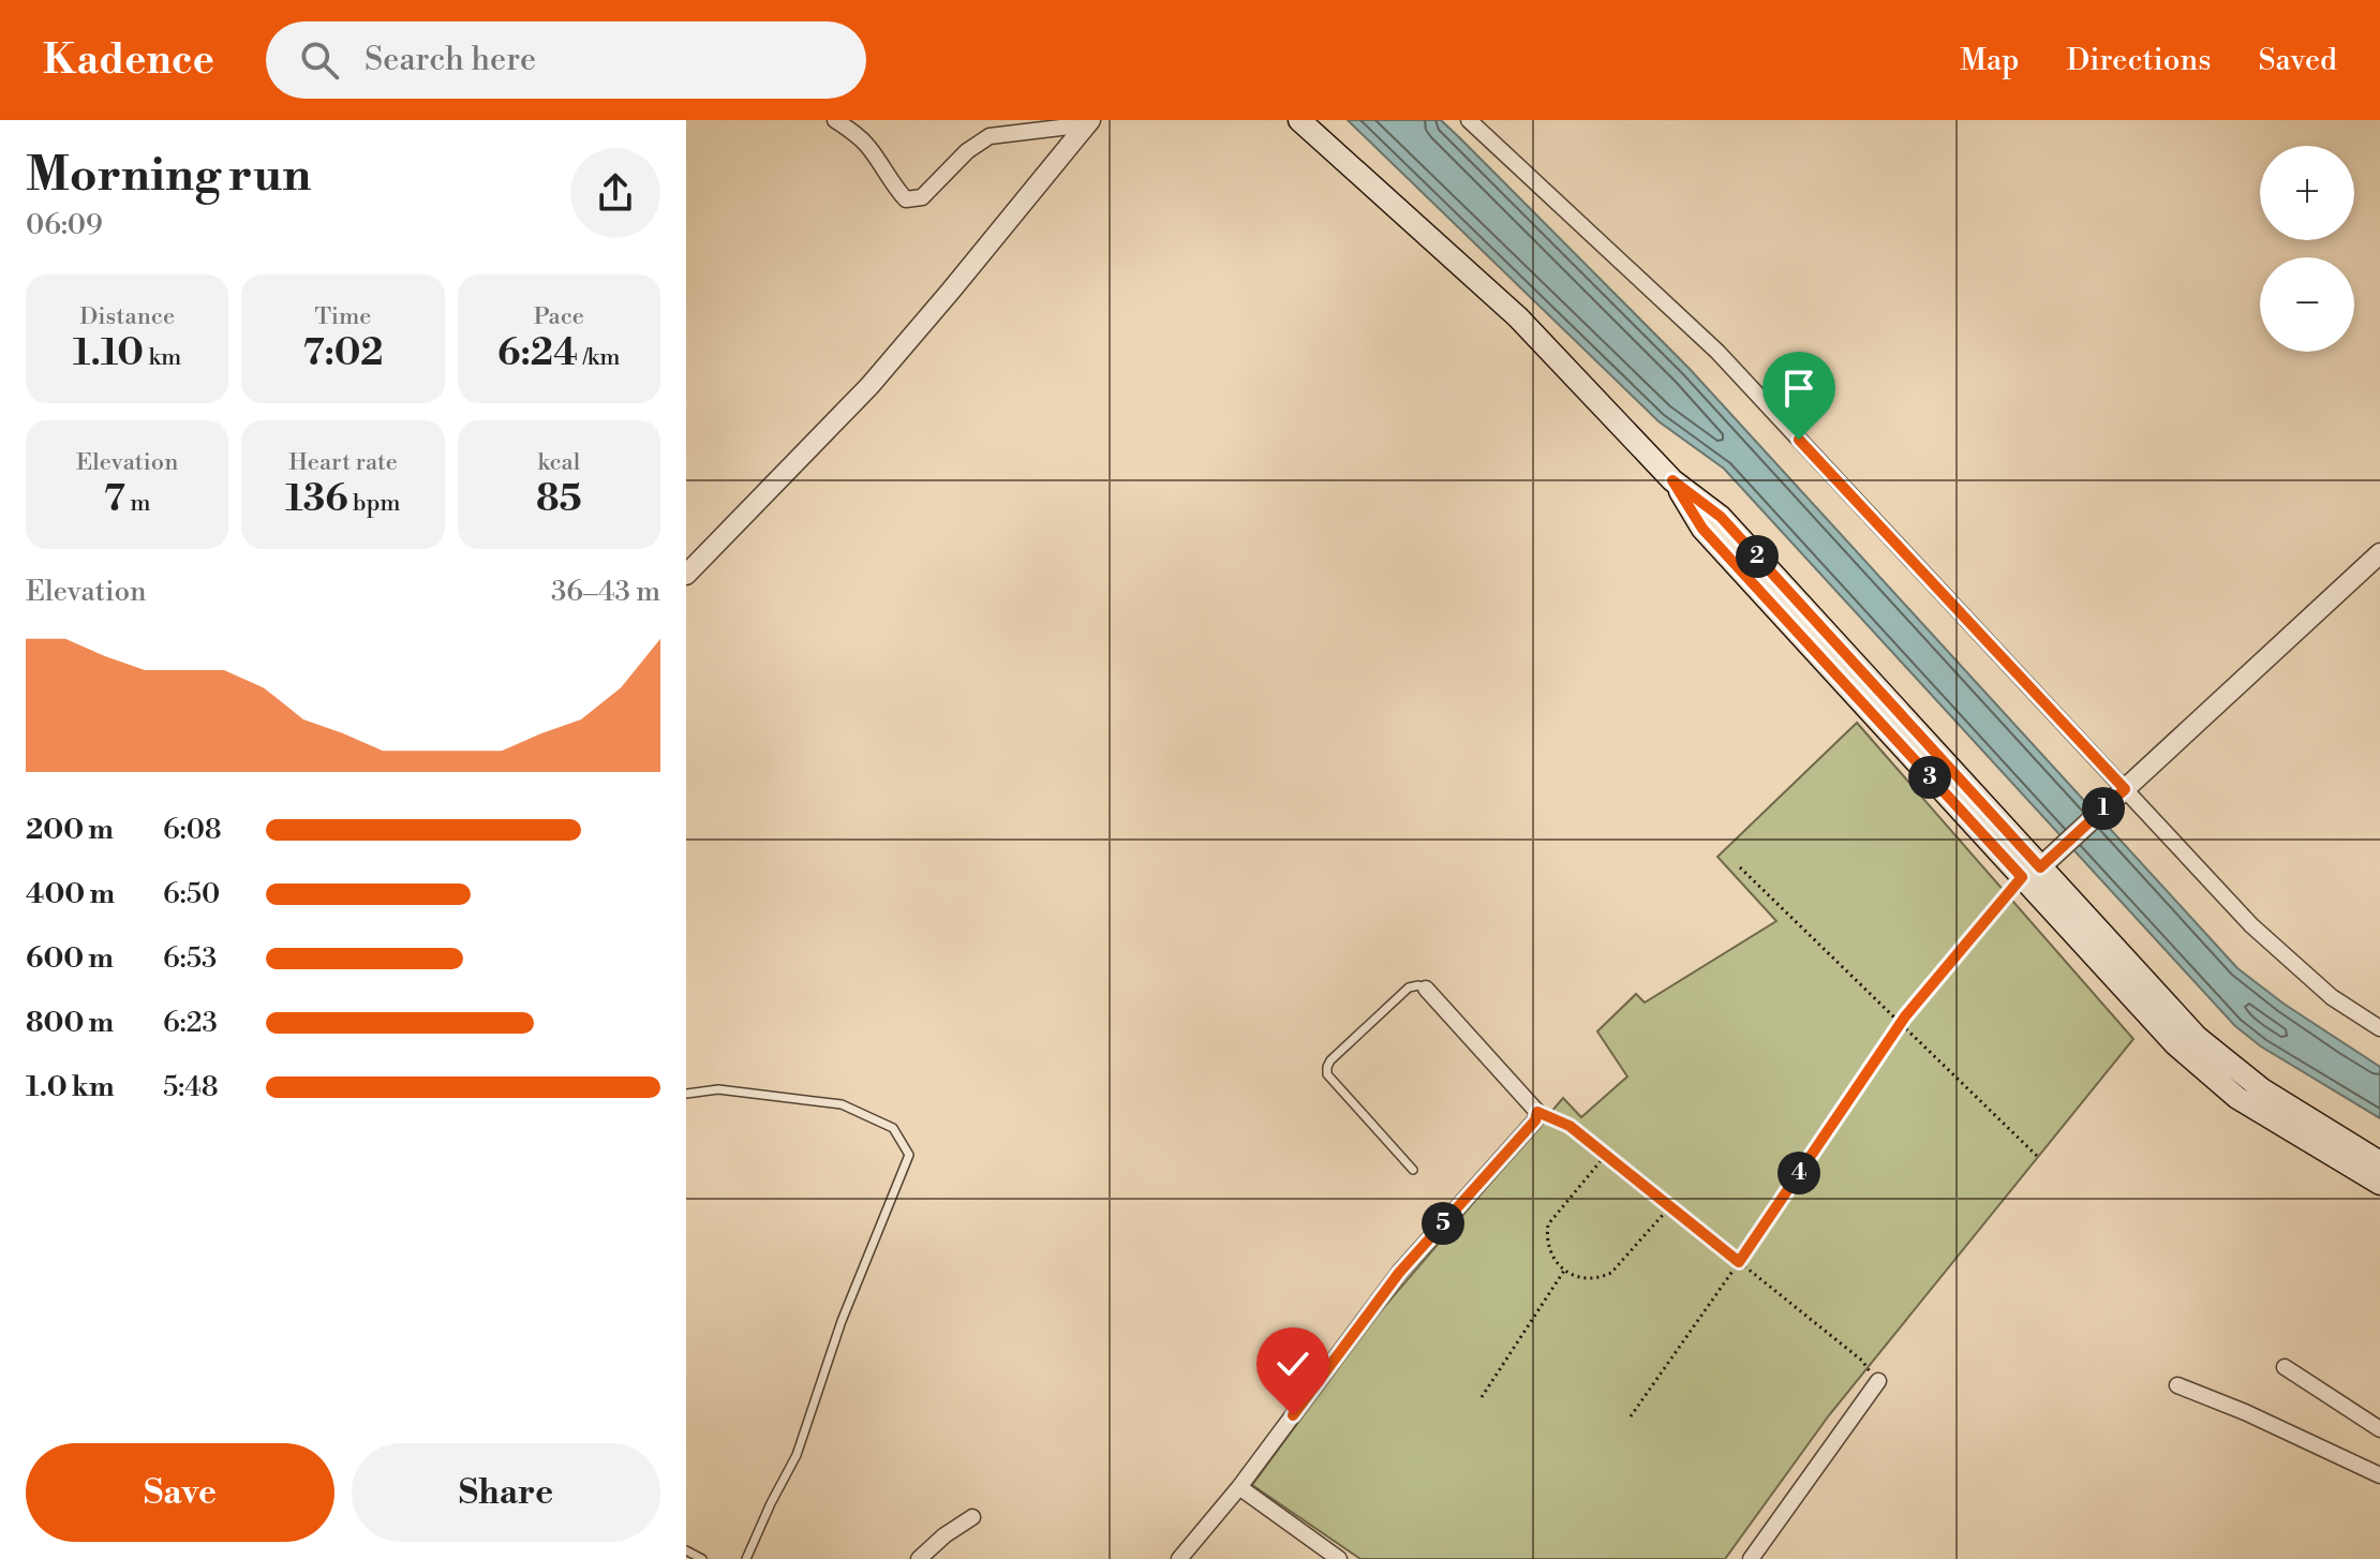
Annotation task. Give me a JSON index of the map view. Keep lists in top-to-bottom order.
{
  "page": {
    "header": "Kadence",
    "search": "Search here",
    "nav": ["Map", "Directions", "Saved"],
    "heading": ["Morning run", "06:09"],
    "map_buttons": ["+", "−"],
    "stats": [
      ["Distance", "1.10 km"],
      ["Time", "7:02"],
      ["Pace", "6:24 /km"],
      ["Elevation", "7 m"],
      ["Heart rate", "136 bpm"],
      ["kcal", "85"]
    ],
    "pins": [
      "2",
      "3",
      "1",
      "4",
      "5"
    ],
    "chart": ["Elevation", "36–43 m"],
    "list": [
      {
        "name": "200 m",
        "note": "6:08"
      },
      {
        "name": "400 m",
        "note": "6:50"
      },
      {
        "name": "600 m",
        "note": "6:53"
      },
      {
        "name": "800 m",
        "note": "6:23"
      },
      {
        "name": "1.0 km",
        "note": "5:48"
      }
    ],
    "buttons": ["Save", "Share"]
  }
}
